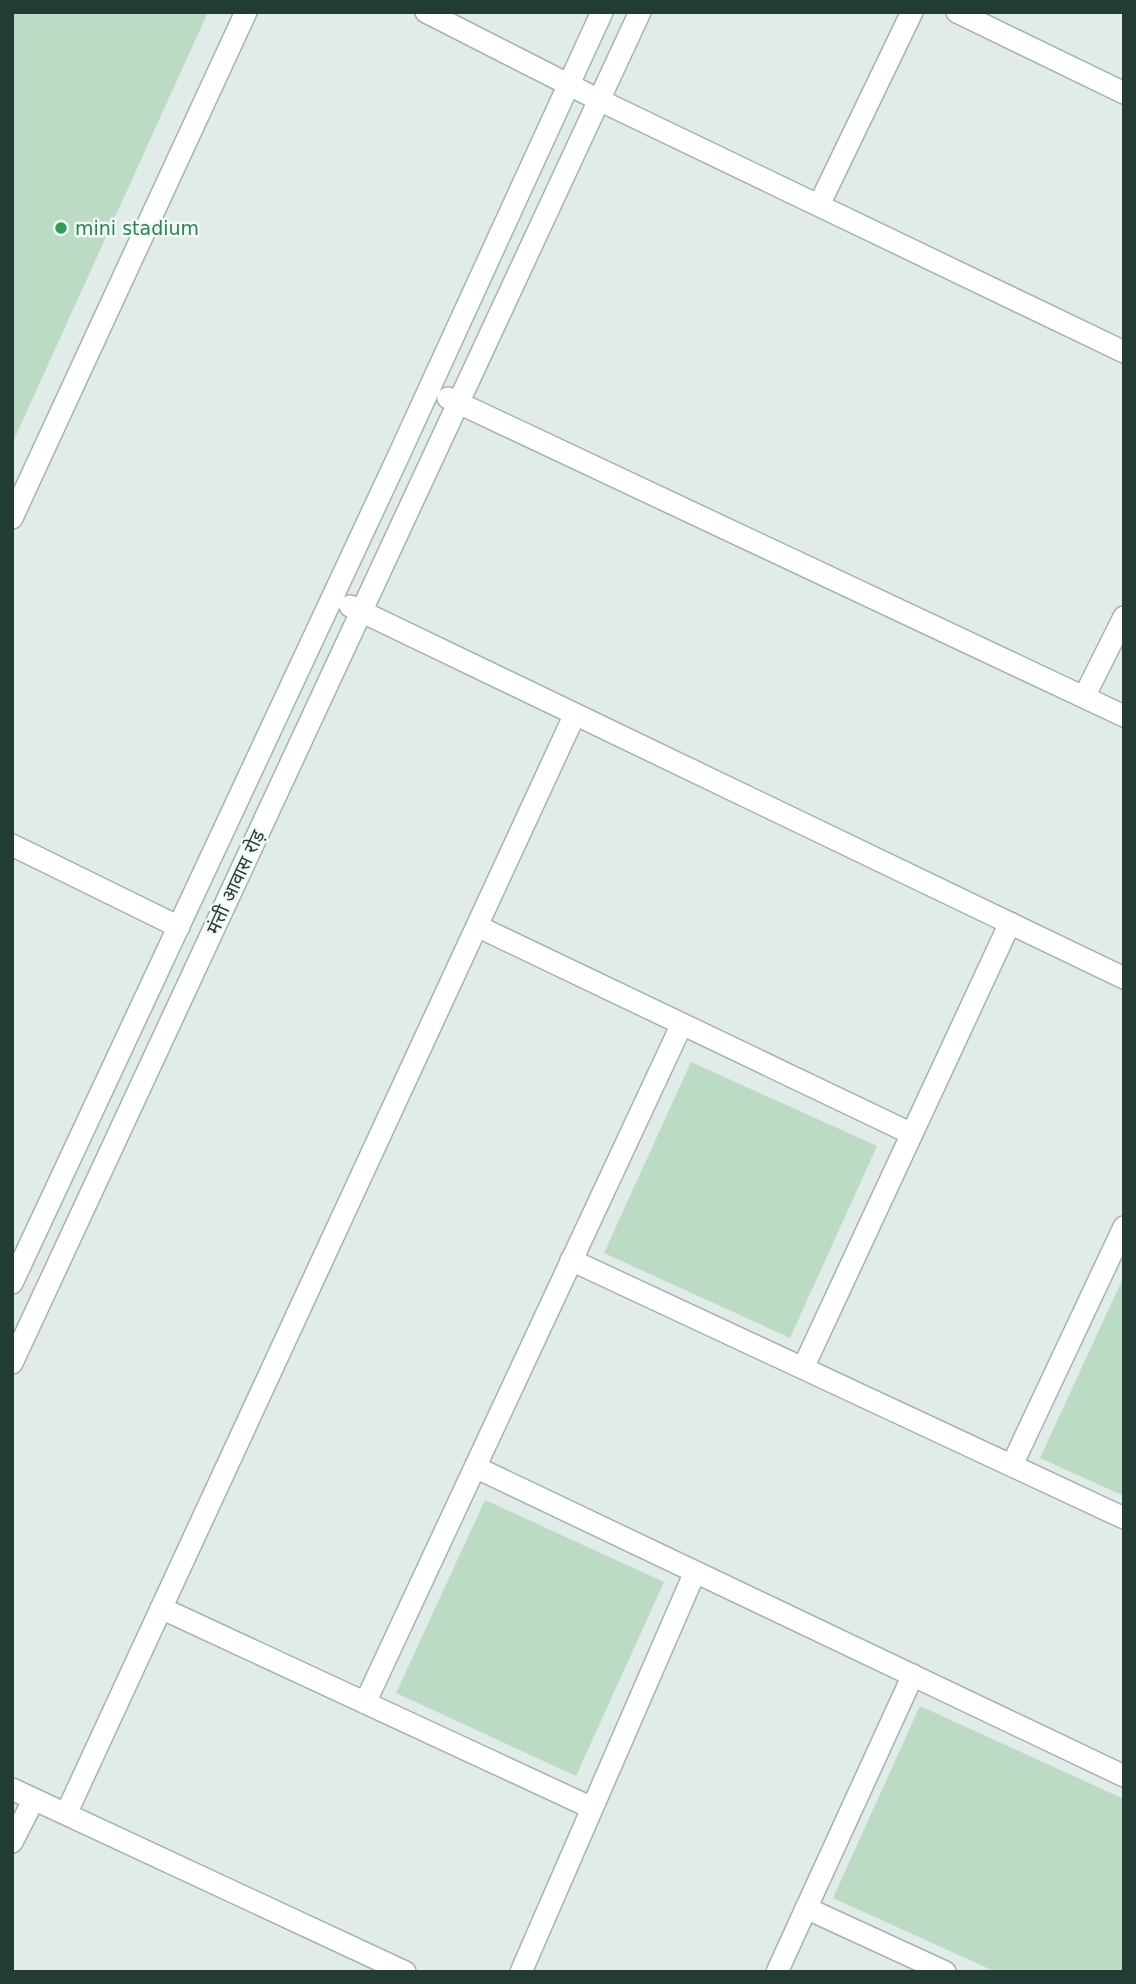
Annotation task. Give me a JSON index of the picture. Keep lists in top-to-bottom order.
{
  "streets": {
    "street": ["मंत्ती आवास रोड़"]
  },
  "places": ["mini stadium"]
}
